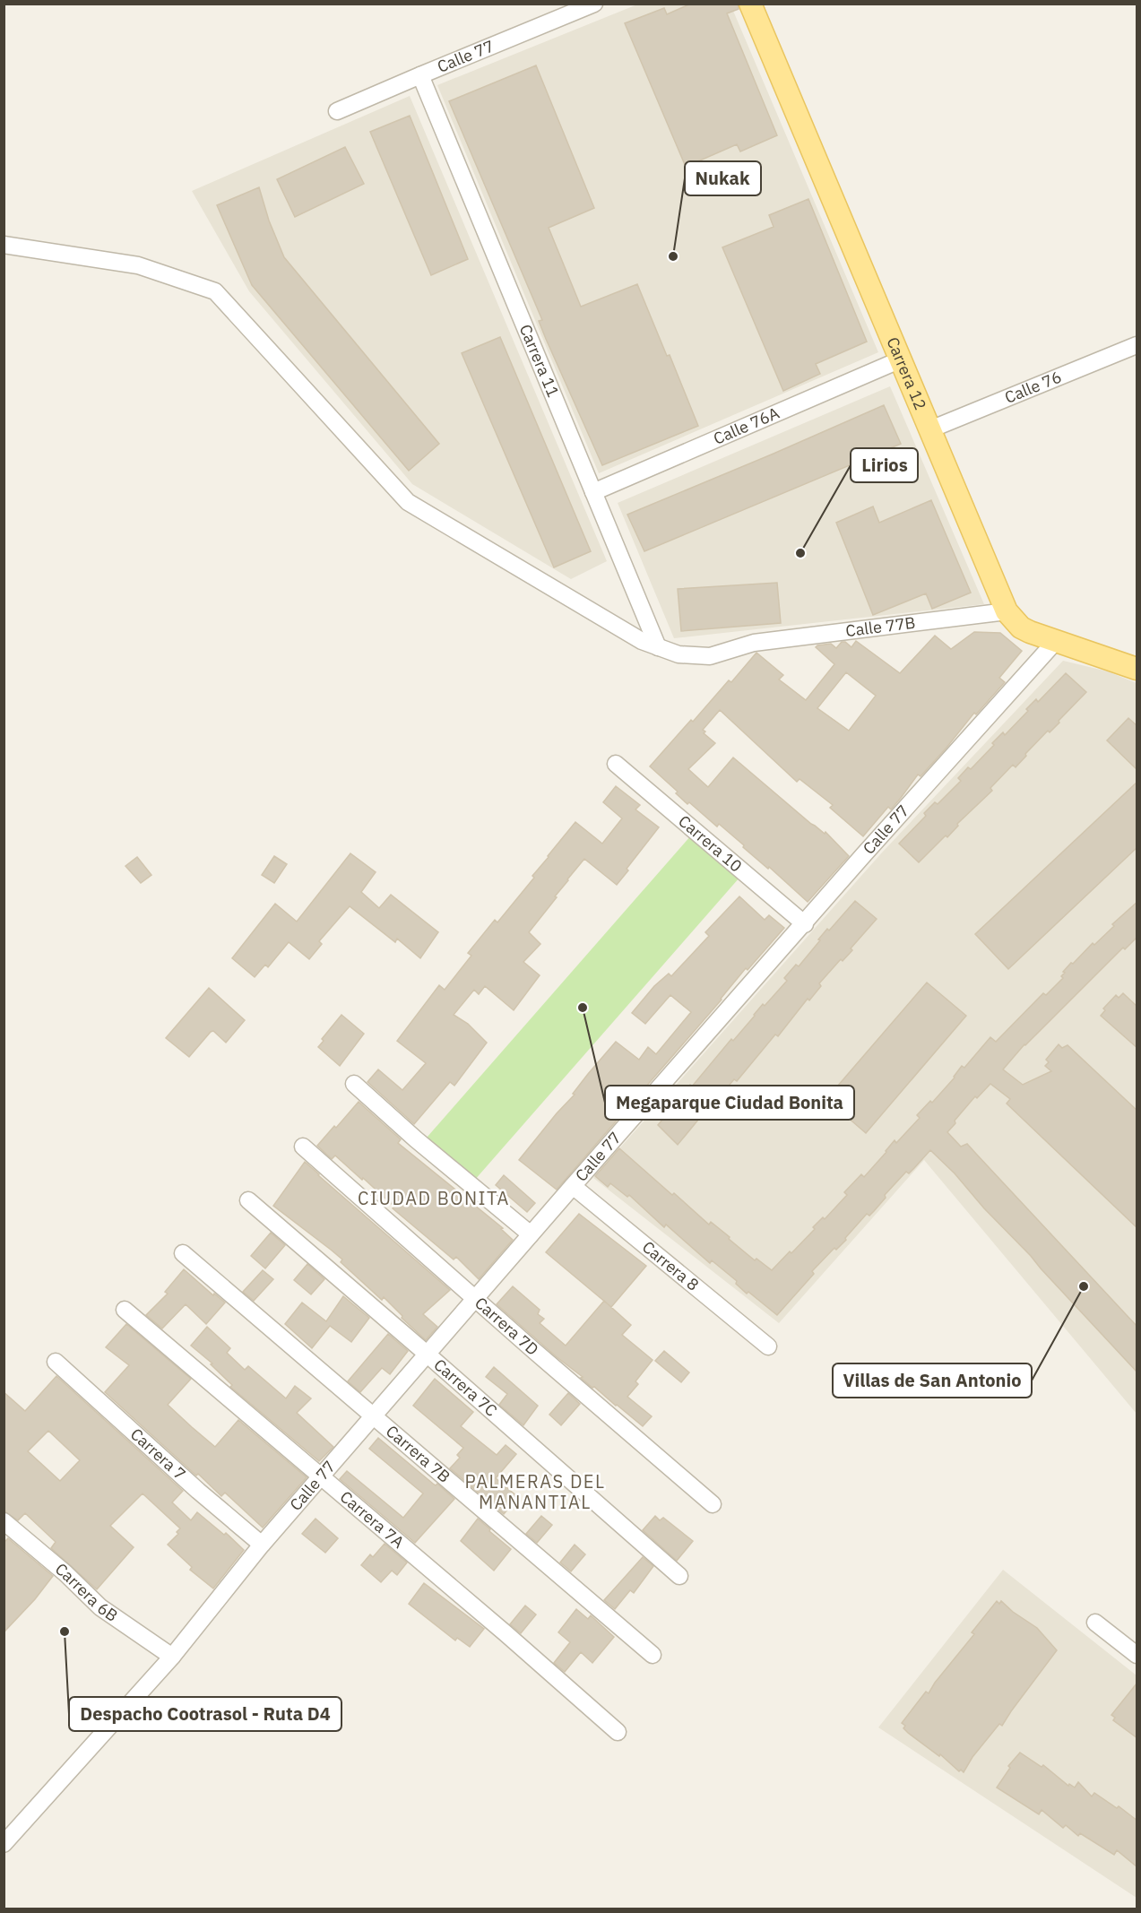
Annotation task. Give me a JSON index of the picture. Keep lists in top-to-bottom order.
{
  "streets": {
    "main road": ["Carrera 12"],
    "street": [
      "Calle 77",
      "Carrera 11",
      "Calle 76",
      "Calle 76A",
      "Calle 77B",
      "Carrera 10",
      "Carrera 8",
      "Carrera 7D",
      "Carrera 7C",
      "Carrera 7B",
      "Carrera 7",
      "Carrera 7A",
      "Carrera 6B"
    ]
  },
  "crossings": [
    ["Calle 77", "Carrera 11"],
    ["Calle 77", "Carrera 12"],
    ["Calle 77", "Carrera 10"],
    ["Calle 77", "Carrera 8"],
    ["Calle 77", "Carrera 7D"],
    ["Calle 77", "Carrera 7C"],
    ["Calle 77", "Carrera 7B"],
    ["Calle 77", "Carrera 7"],
    ["Calle 77", "Carrera 7A"],
    ["Calle 77", "Carrera 6B"],
    ["Carrera 11", "Calle 76A"],
    ["Carrera 11", "Calle 77B"],
    ["Carrera 12", "Calle 76"],
    ["Carrera 12", "Calle 76A"],
    ["Carrera 12", "Calle 77B"]
  ],
  "districts": ["CIUDAD BONITA", "PALMERAS DEL MANANTIAL"],
  "places": [
    "Nukak",
    "Lirios",
    "Megaparque Ciudad Bonita",
    "Villas de San Antonio",
    "Despacho Cootrasol - Ruta D4"
  ]
}
